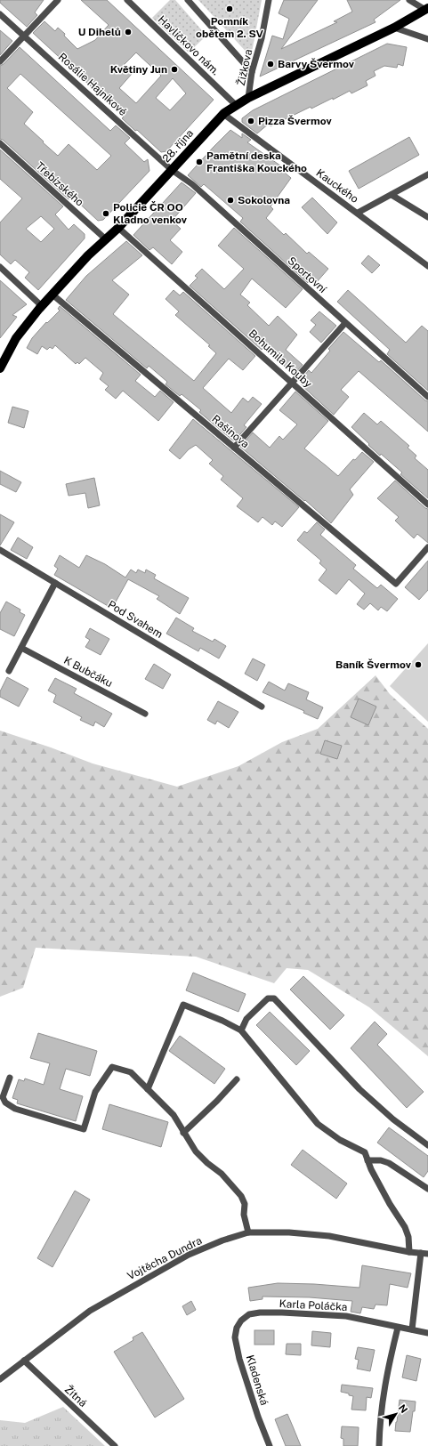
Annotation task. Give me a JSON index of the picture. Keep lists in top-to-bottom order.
{
  "streets": {
    "main road": ["28. října"],
    "street": [
      "Havlíčkovo nám.",
      "Žižkova",
      "Rosálie Hajníkové",
      "Třebízského",
      "Kauckého",
      "Sportovní",
      "Bohumila Kouby",
      "Rašínova",
      "Pod Svahem",
      "K Bubčáku",
      "Vojtěcha Dundra",
      "Karla Poláčka",
      "Kladenská",
      "Žitná"
    ]
  },
  "crossings": [
    ["Havlíčkovo nám.", "28. října"],
    ["Žižkova", "28. října"],
    ["Rosálie Hajníkové", "28. října"],
    ["Rosálie Hajníkové", "Sportovní"],
    ["28. října", "Třebízského"],
    ["28. října", "Kauckého"],
    ["28. října", "Sportovní"],
    ["28. října", "Bohumila Kouby"],
    ["28. října", "Rašínova"],
    ["Vojtěcha Dundra", "Žitná"],
    ["Karla Poláčka", "Kladenská"]
  ],
  "places": [
    "Pomník obětem 2. SV",
    "U Dihelů",
    "Barvy Švermov",
    "Květiny Jun",
    "Pizza Švermov",
    "Pamětní deska Františka Kouckého",
    "Sokolovna",
    "Policie ČR OO Kladno venkov",
    "Baník Švermov"
  ],
  "north": "top right"
}
